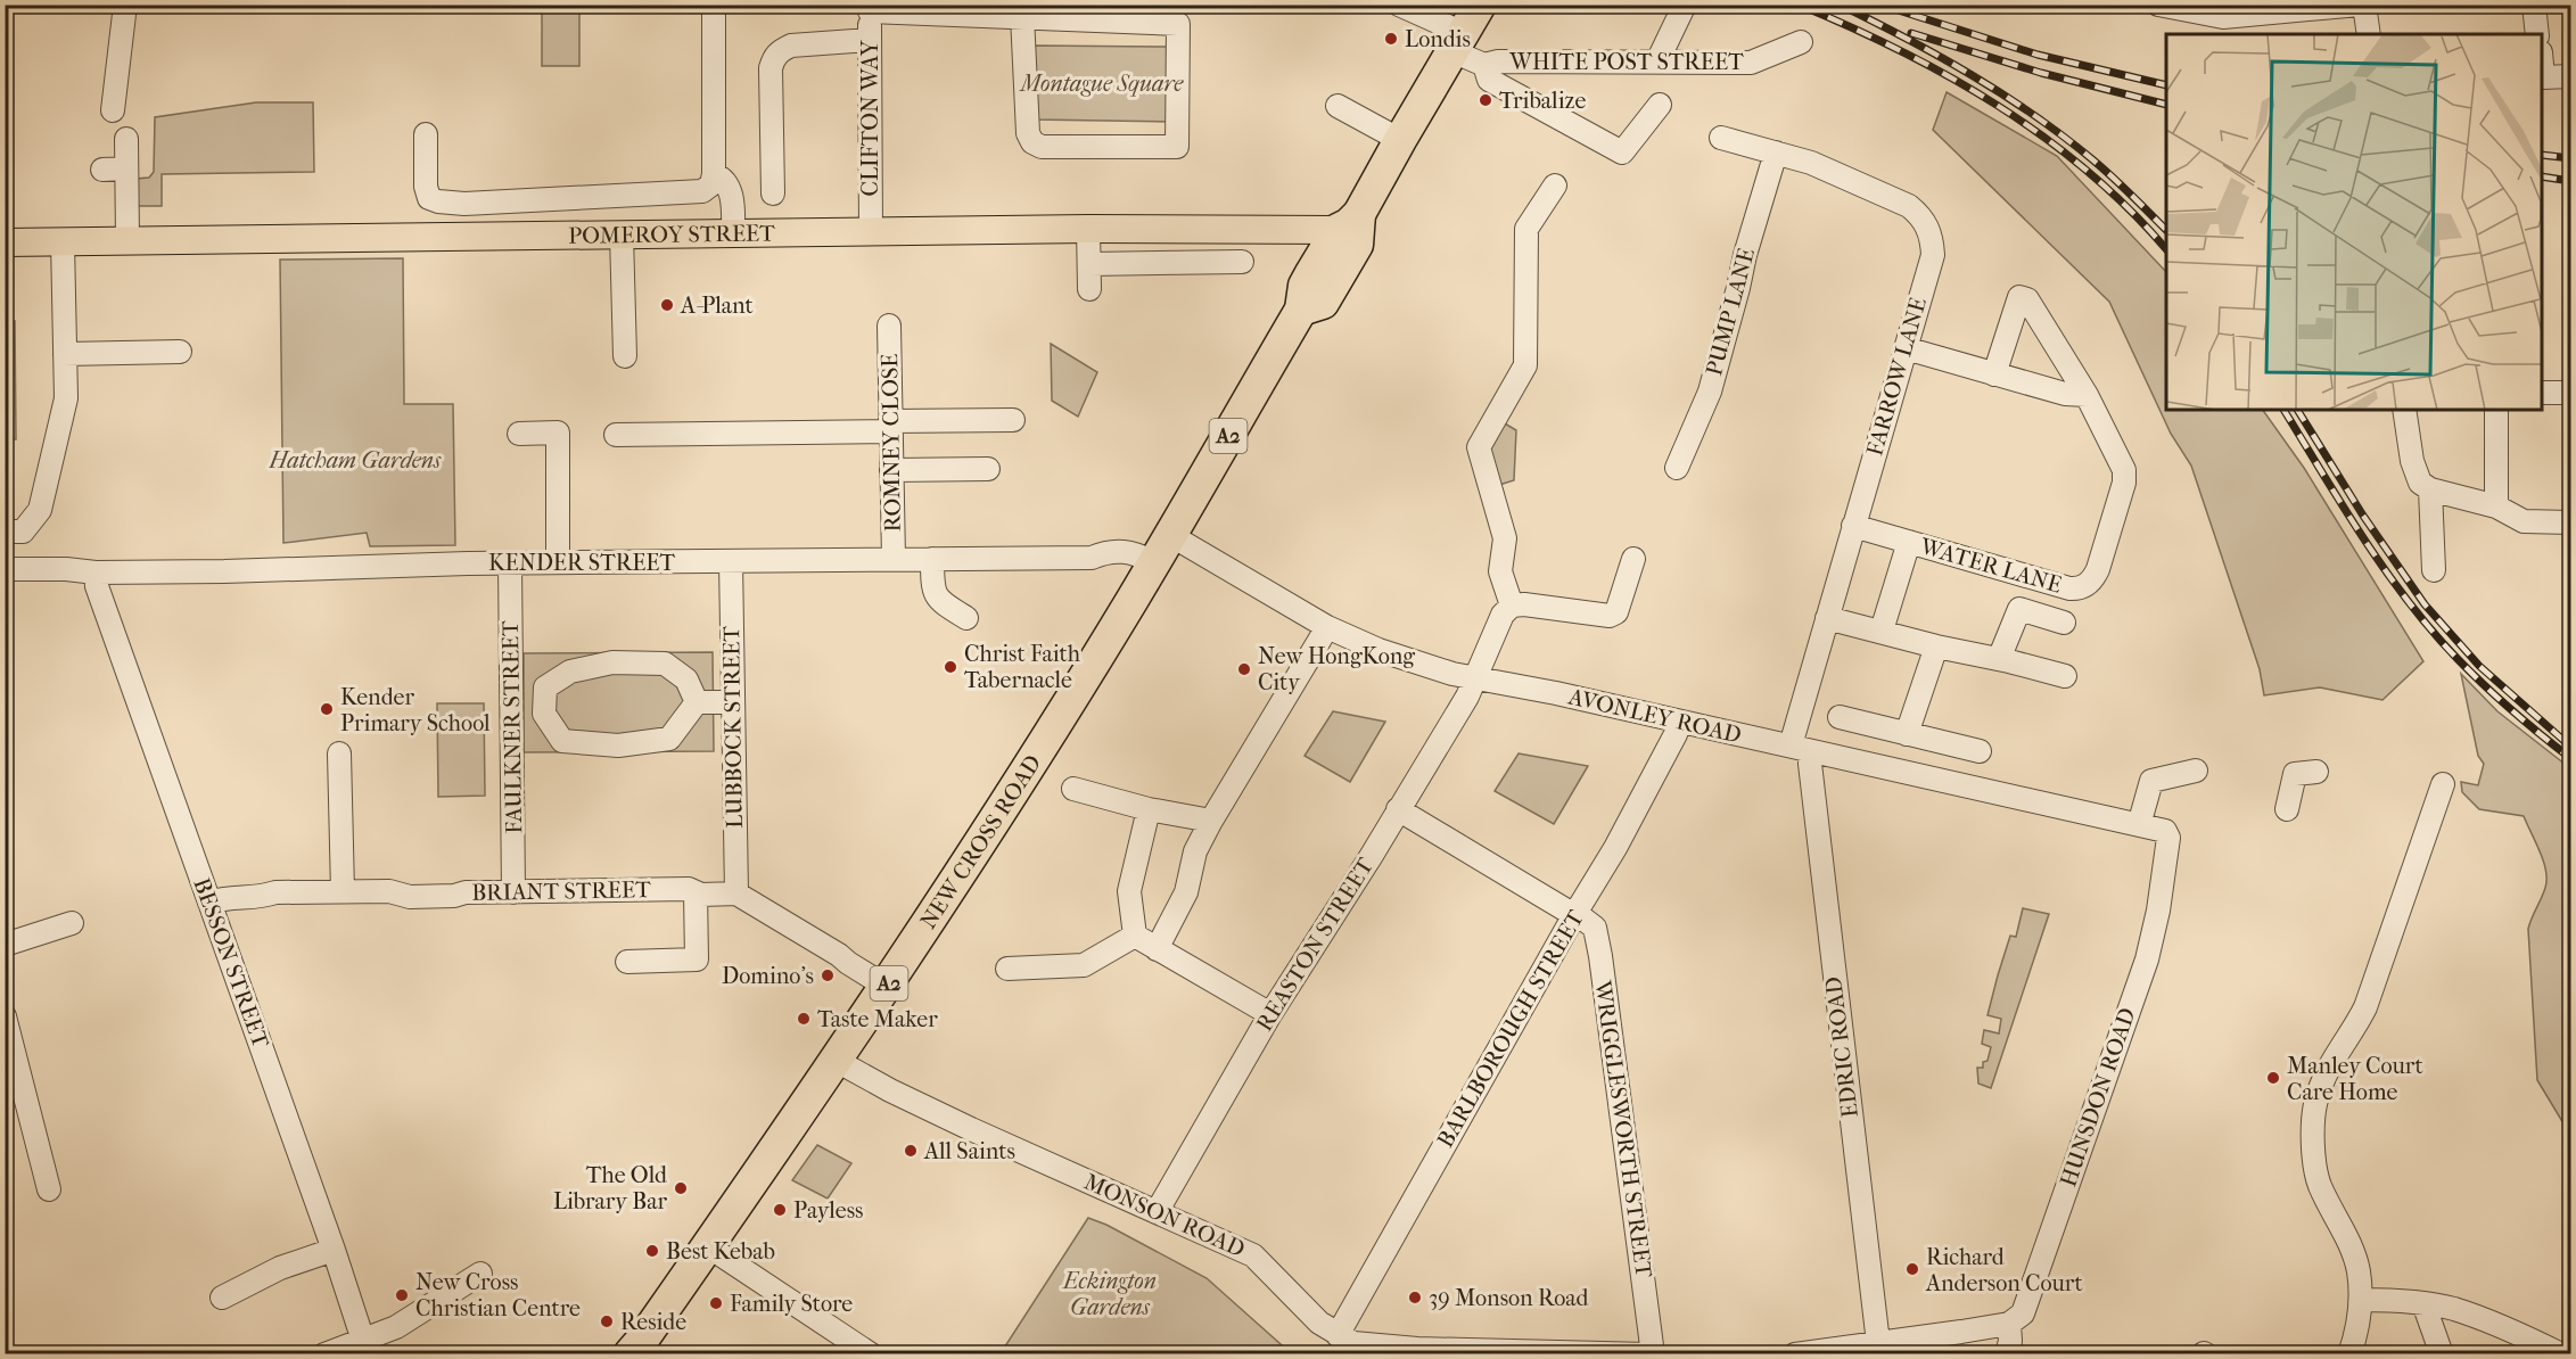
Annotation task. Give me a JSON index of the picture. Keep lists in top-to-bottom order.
{
  "streets": {
    "highway": ["A2", "NEW CROSS ROAD"],
    "main road": ["POMEROY STREET"],
    "street": [
      "WHITE POST STREET",
      "CLIFTON WAY",
      "PUMP LANE",
      "FARROW LANE",
      "ROMNEY CLOSE",
      "KENDER STREET",
      "WATER LANE",
      "AVONLEY ROAD",
      "FAULKNER STREET",
      "LUBBOCK STREET",
      "BRIANT STREET",
      "REASTON STREET",
      "BESSON STREET",
      "BARLBOROUGH STREET",
      "EDRIC ROAD",
      "HUNSDON ROAD",
      "WRIGGLESWORTH STREET",
      "MONSON ROAD"
    ]
  },
  "crossings": [
    ["WHITE POST STREET", "A2"],
    ["WHITE POST STREET", "NEW CROSS ROAD"],
    ["CLIFTON WAY", "POMEROY STREET"],
    ["POMEROY STREET", "NEW CROSS ROAD"],
    ["PUMP LANE", "FARROW LANE"],
    ["FARROW LANE", "WATER LANE"],
    ["FARROW LANE", "AVONLEY ROAD"],
    ["FARROW LANE", "EDRIC ROAD"],
    ["A2", "NEW CROSS ROAD"],
    ["ROMNEY CLOSE", "KENDER STREET"],
    ["KENDER STREET", "AVONLEY ROAD"],
    ["KENDER STREET", "FAULKNER STREET"],
    ["KENDER STREET", "LUBBOCK STREET"],
    ["KENDER STREET", "NEW CROSS ROAD"],
    ["KENDER STREET", "BESSON STREET"],
    ["AVONLEY ROAD", "NEW CROSS ROAD"],
    ["AVONLEY ROAD", "REASTON STREET"],
    ["AVONLEY ROAD", "BARLBOROUGH STREET"],
    ["AVONLEY ROAD", "EDRIC ROAD"],
    ["AVONLEY ROAD", "HUNSDON ROAD"],
    ["FAULKNER STREET", "BRIANT STREET"],
    ["LUBBOCK STREET", "BRIANT STREET"],
    ["NEW CROSS ROAD", "MONSON ROAD"],
    ["BRIANT STREET", "BESSON STREET"],
    ["REASTON STREET", "WRIGGLESWORTH STREET"],
    ["REASTON STREET", "MONSON ROAD"],
    ["BARLBOROUGH STREET", "WRIGGLESWORTH STREET"],
    ["BARLBOROUGH STREET", "MONSON ROAD"],
    ["WRIGGLESWORTH STREET", "MONSON ROAD"]
  ],
  "parks": ["Montague Square", "Hatcham Gardens", "Eckington Gardens"],
  "places": [
    "Londis",
    "Tribalize",
    "A-Plant",
    "Christ Faith Tabernacle",
    "New HongKong City",
    "Kender Primary School",
    "Domino's",
    "Taste Maker",
    "Manley Court Care Home",
    "All Saints",
    "The Old Library Bar",
    "Payless",
    "Best Kebab",
    "Richard Anderson Court",
    "New Cross Christian Centre",
    "39 Monson Road",
    "Family Store",
    "Reside"
  ]
}
